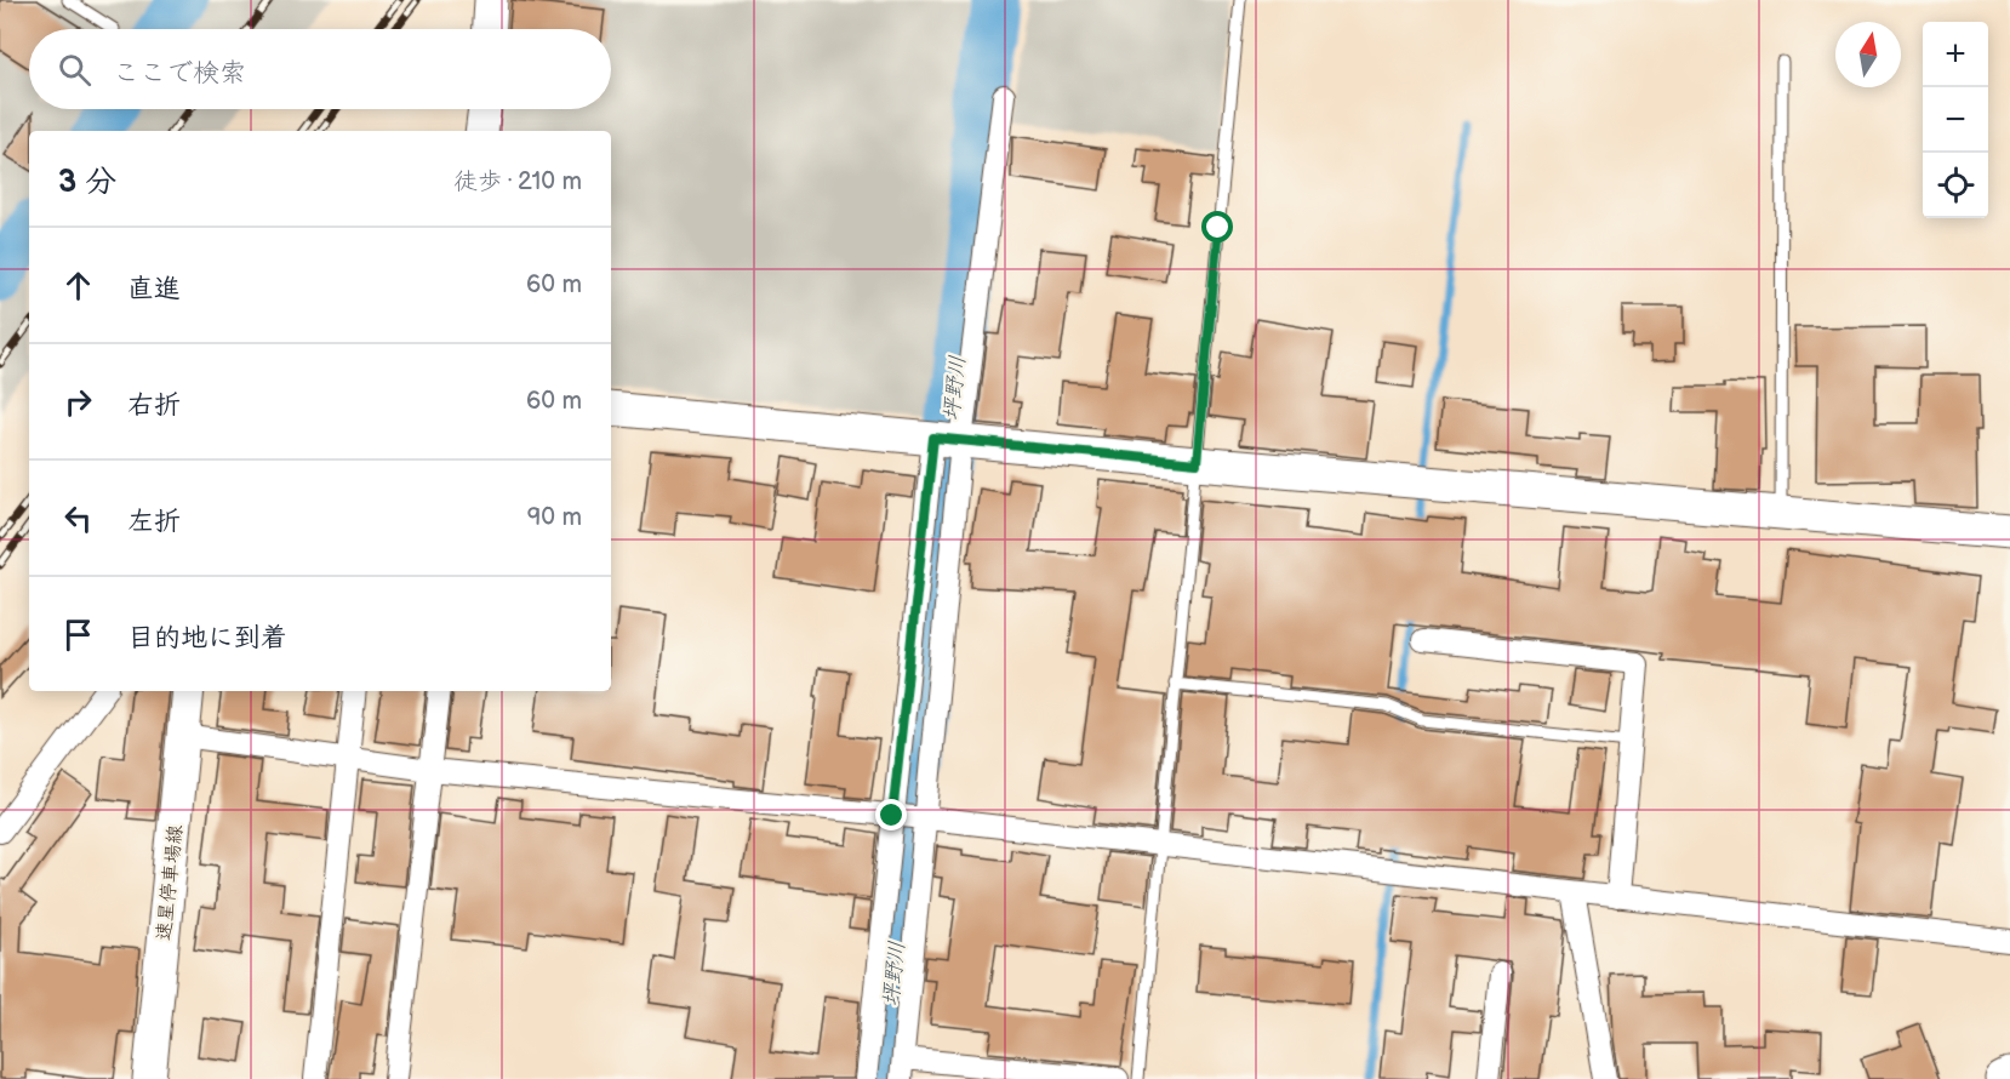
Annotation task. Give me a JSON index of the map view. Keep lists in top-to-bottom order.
{
  "streets": {
    "street": ["速星停車場線"]
  },
  "water": ["坪野川"],
  "north": "top",
  "page": {
    "map_buttons": ["+", "−"],
    "search": "ここで検索",
    "heading": ["3 分", "徒歩 · 210 m"],
    "list": [
      ["直進", "60 m"],
      ["右折", "60 m"],
      ["左折", "90 m"],
      "目的地に到着"
    ]
  }
}
